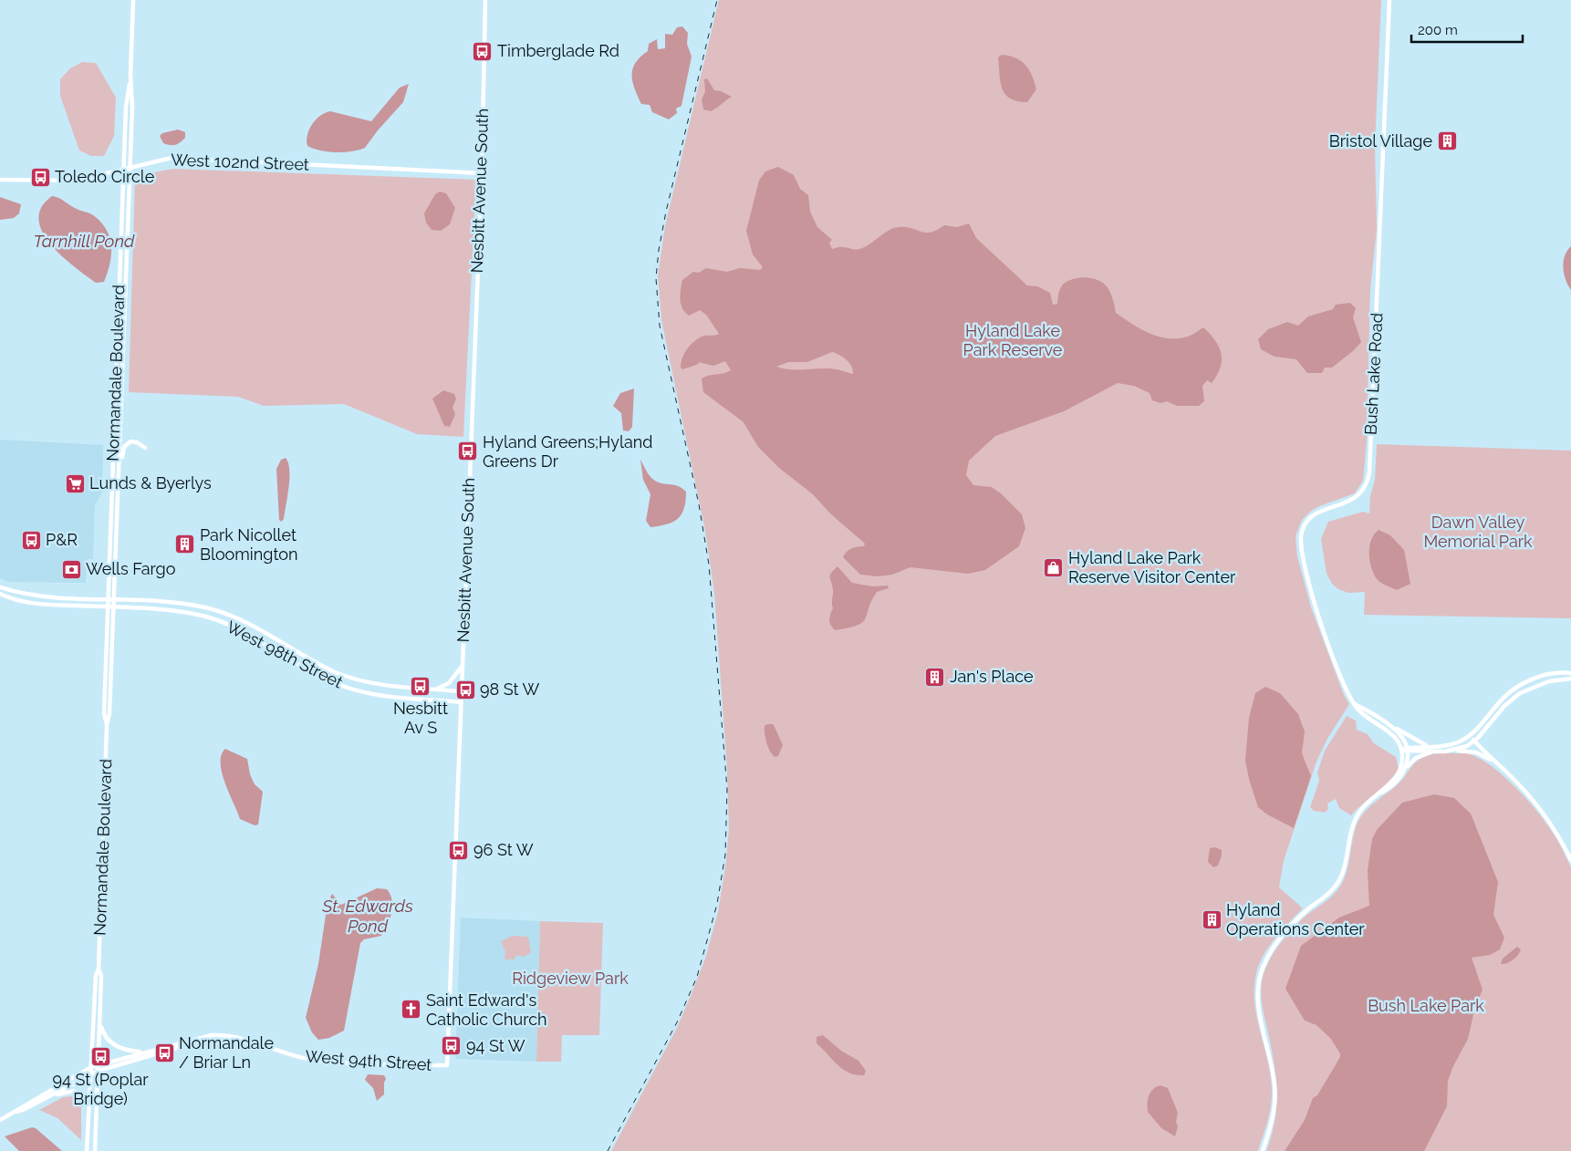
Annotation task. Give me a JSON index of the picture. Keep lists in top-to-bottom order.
{
  "streets": {
    "street": [
      "West 102nd Street",
      "Nesbitt Avenue South",
      "Normandale Boulevard",
      "Bush Lake Road",
      "West 98th Street",
      "West 94th Street"
    ]
  },
  "crossings": [
    ["West 102nd Street", "Nesbitt Avenue South"],
    ["West 102nd Street", "Normandale Boulevard"],
    ["Nesbitt Avenue South", "West 98th Street"],
    ["Nesbitt Avenue South", "West 94th Street"],
    ["Normandale Boulevard", "West 98th Street"]
  ],
  "water": ["Tarnhill Pond", "St. Edwards Pond"],
  "parks": [
    "Hyland Lake Park Reserve",
    "Dawn Valley Memorial Park",
    "Ridgeview Park",
    "Bush Lake Park"
  ],
  "places": {
    "bus stop": [
      "Timberglade Rd",
      "Toledo Circle",
      "Hyland Greens;Hyland Greens Dr",
      "P&R",
      "Nesbitt Av S",
      "98 St W",
      "96 St W",
      "94 St W",
      "Normandale / Briar Ln",
      "94 St (Poplar Bridge)"
    ],
    "building": [
      "Bristol Village",
      "Park Nicollet Bloomington",
      "Jan's Place",
      "Hyland Operations Center"
    ],
    "supermarket": ["Lunds & Byerlys"],
    "shop": ["Hyland Lake Park Reserve Visitor Center"],
    "bank": ["Wells Fargo"],
    "church": ["Saint Edward's Catholic Church"]
  },
  "scale_bar": "200 m"
}
